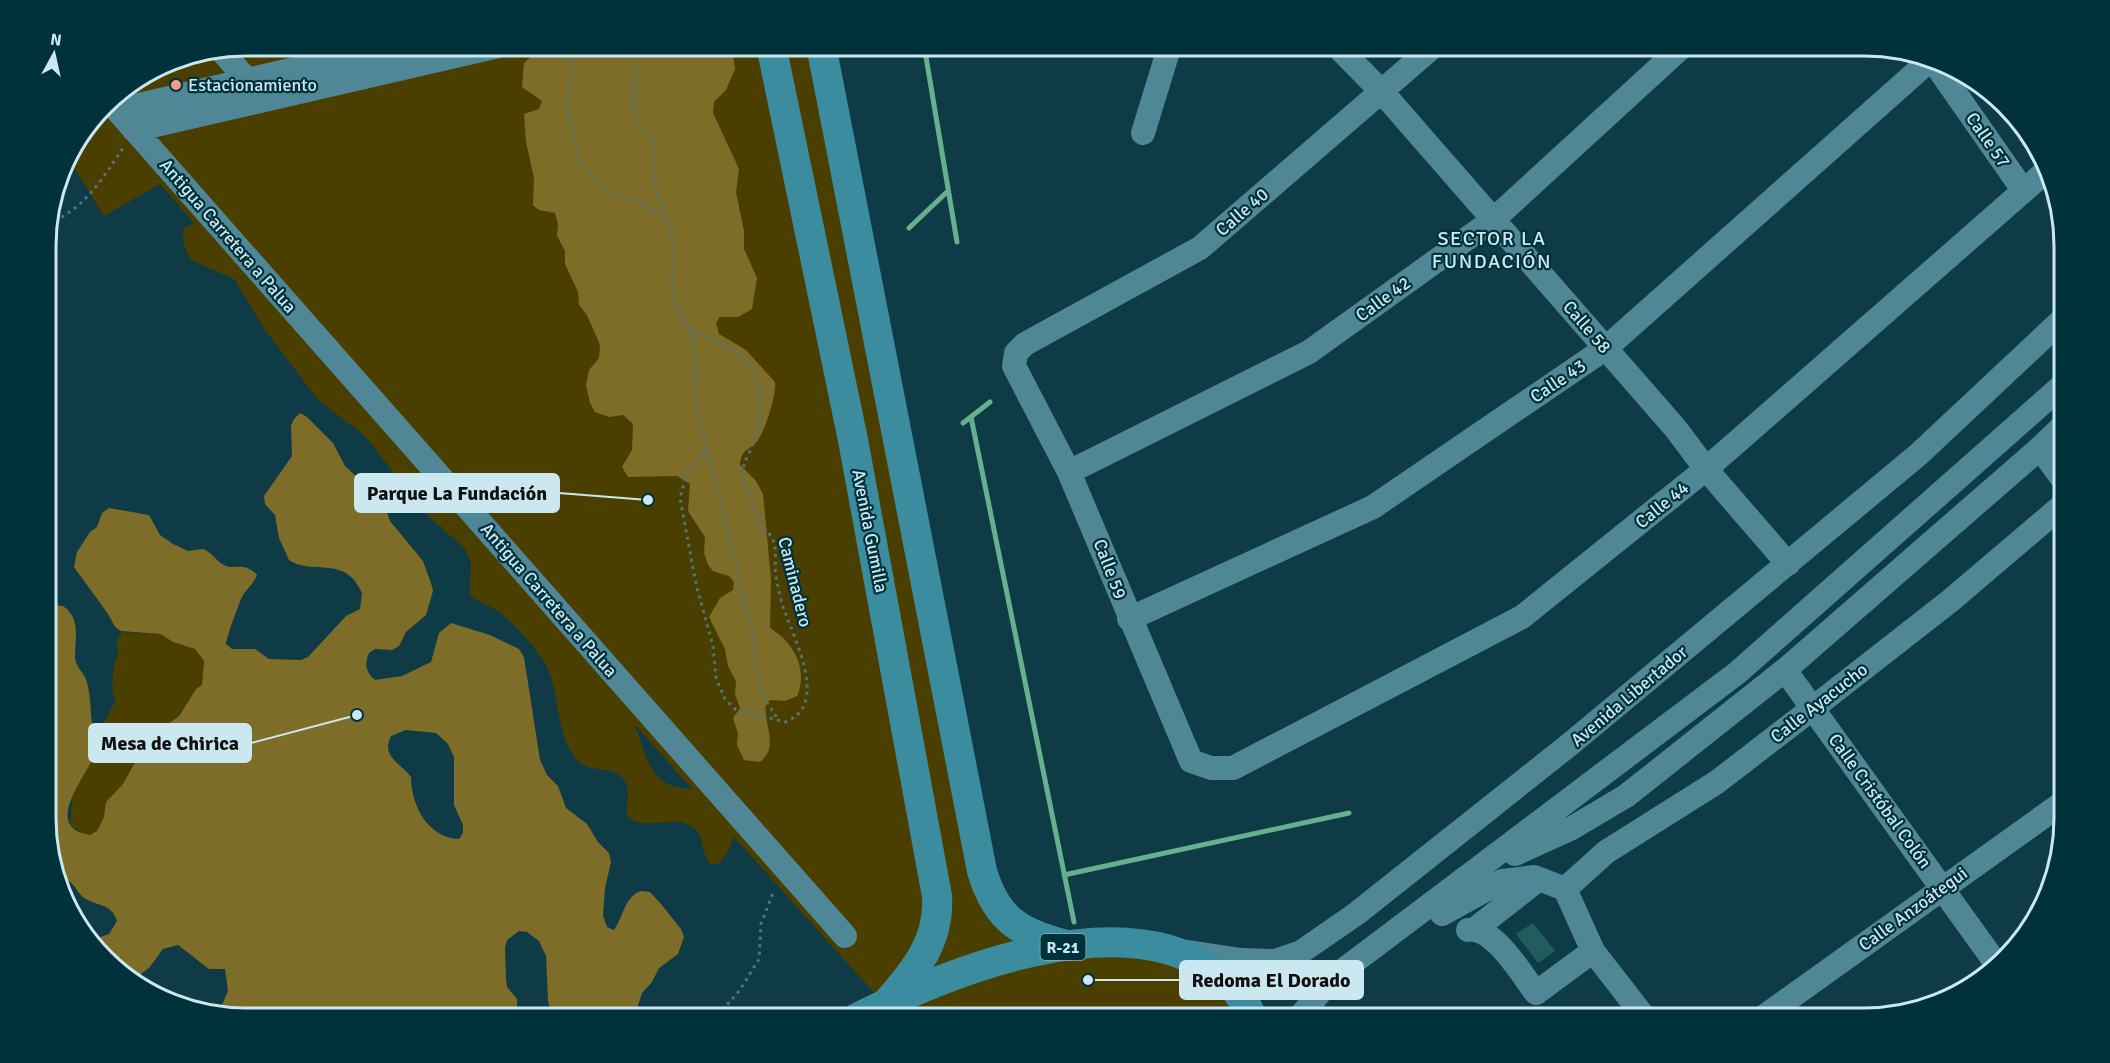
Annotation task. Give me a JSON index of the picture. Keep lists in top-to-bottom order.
{
  "streets": {
    "main road": ["Avenida Gumilla", "R-21"],
    "street": [
      "Calle 57",
      "Calle 40",
      "Antigua Carretera a Palua",
      "Calle 42",
      "Calle 58",
      "Calle 43",
      "Calle 44",
      "Calle 59",
      "Avenida Libertador",
      "Calle Ayacucho",
      "Calle Cristóbal Colón",
      "Calle Anzoátegui"
    ],
    "path": ["Caminadero"]
  },
  "crossings": [
    ["Calle 57", "Calle 44"],
    ["Calle 40", "Calle 58"],
    ["Calle 40", "Calle 59"],
    ["Calle 42", "Calle 58"],
    ["Calle 42", "Calle 59"],
    ["Calle 58", "Calle 43"],
    ["Calle 58", "Calle 44"],
    ["Calle 58", "Avenida Libertador"],
    ["Calle 43", "Calle 59"],
    ["Calle 44", "Calle 59"],
    ["Avenida Gumilla", "R-21"],
    ["Avenida Libertador", "R-21"],
    ["Calle Ayacucho", "Calle Cristóbal Colón"],
    ["Calle Cristóbal Colón", "Calle Anzoátegui"]
  ],
  "districts": ["SECTOR LA FUNDACIÓN"],
  "places": [
    "Estacionamiento",
    "Parque La Fundación",
    "Mesa de Chirica",
    "Redoma El Dorado"
  ],
  "north": "top"
}
